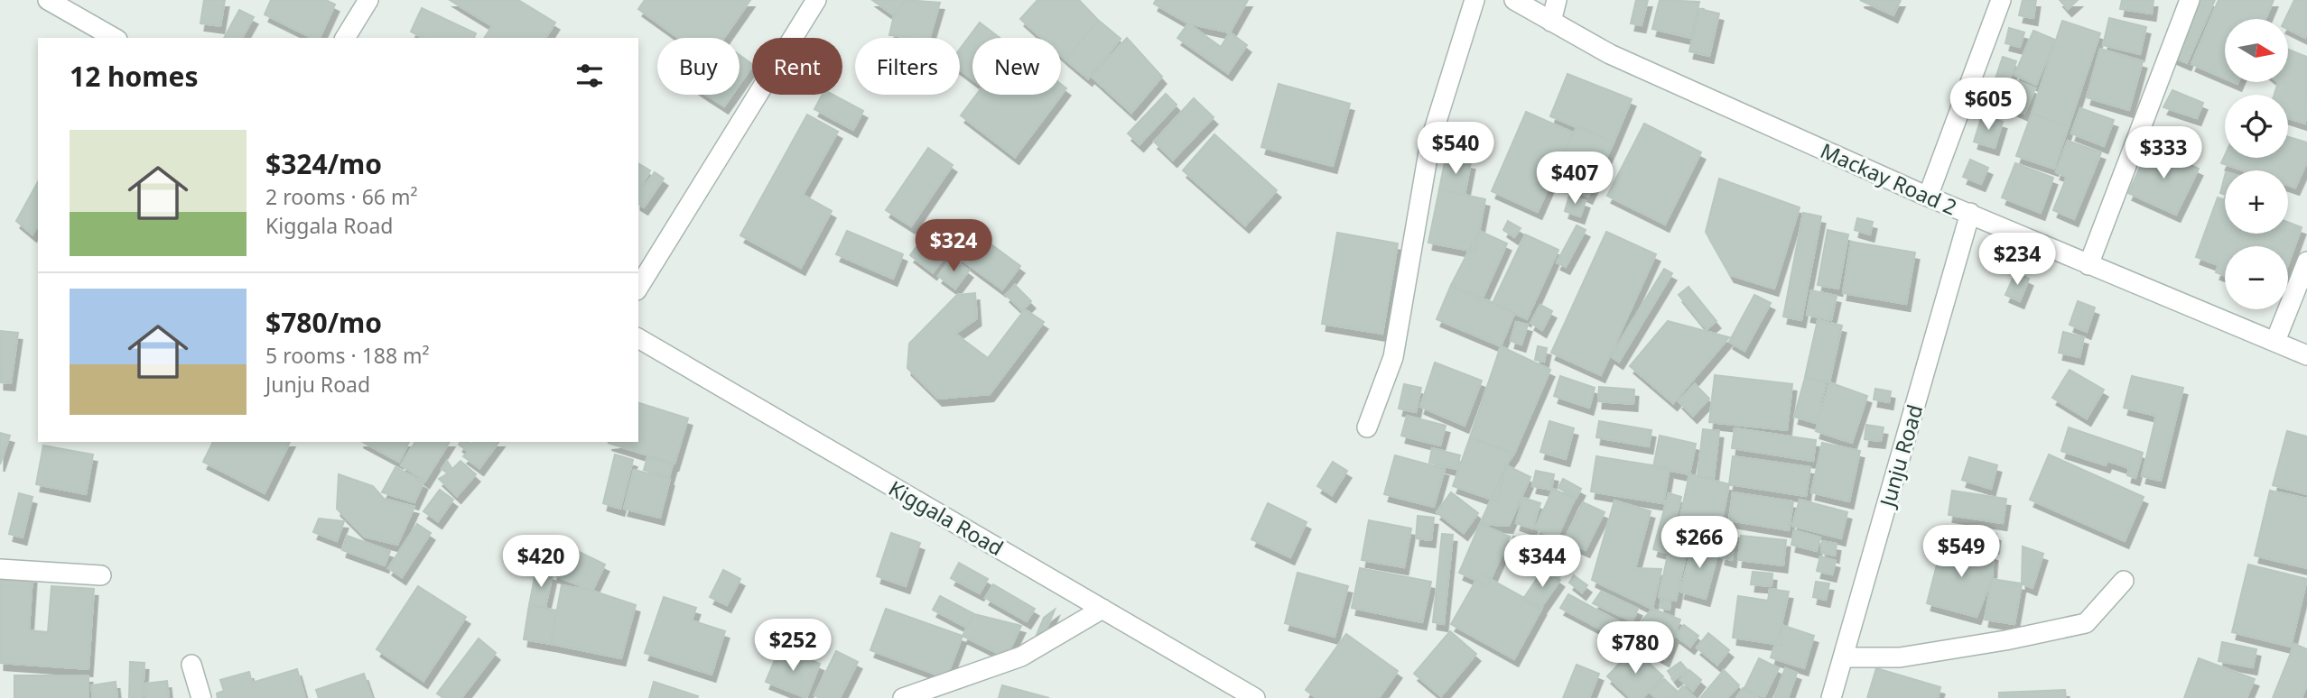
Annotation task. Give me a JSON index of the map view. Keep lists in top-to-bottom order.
{
  "streets": {
    "street": ["Mackay Road 2", "Junju Road", "Kiggala Road"]
  },
  "crossings": [
    ["Mackay Road 2", "Junju Road"]
  ],
  "north": "right",
  "page": {
    "map_buttons": ["+", "−"],
    "chip": [
      "Buy",
      "Rent",
      "Filters",
      "New"
    ],
    "heading": "12 homes",
    "price": [
      "$605",
      "$540",
      "$333",
      "$407",
      "$324",
      "$234",
      "$266",
      "$549",
      "$420",
      "$344",
      "$252",
      "$780"
    ],
    "list": [
      {
        "name": "$324/mo",
        "note": "2 rooms · 66 m² · Kiggala Road"
      },
      {
        "name": "$780/mo",
        "note": "5 rooms · 188 m² · Junju Road"
      }
    ]
  }
}
